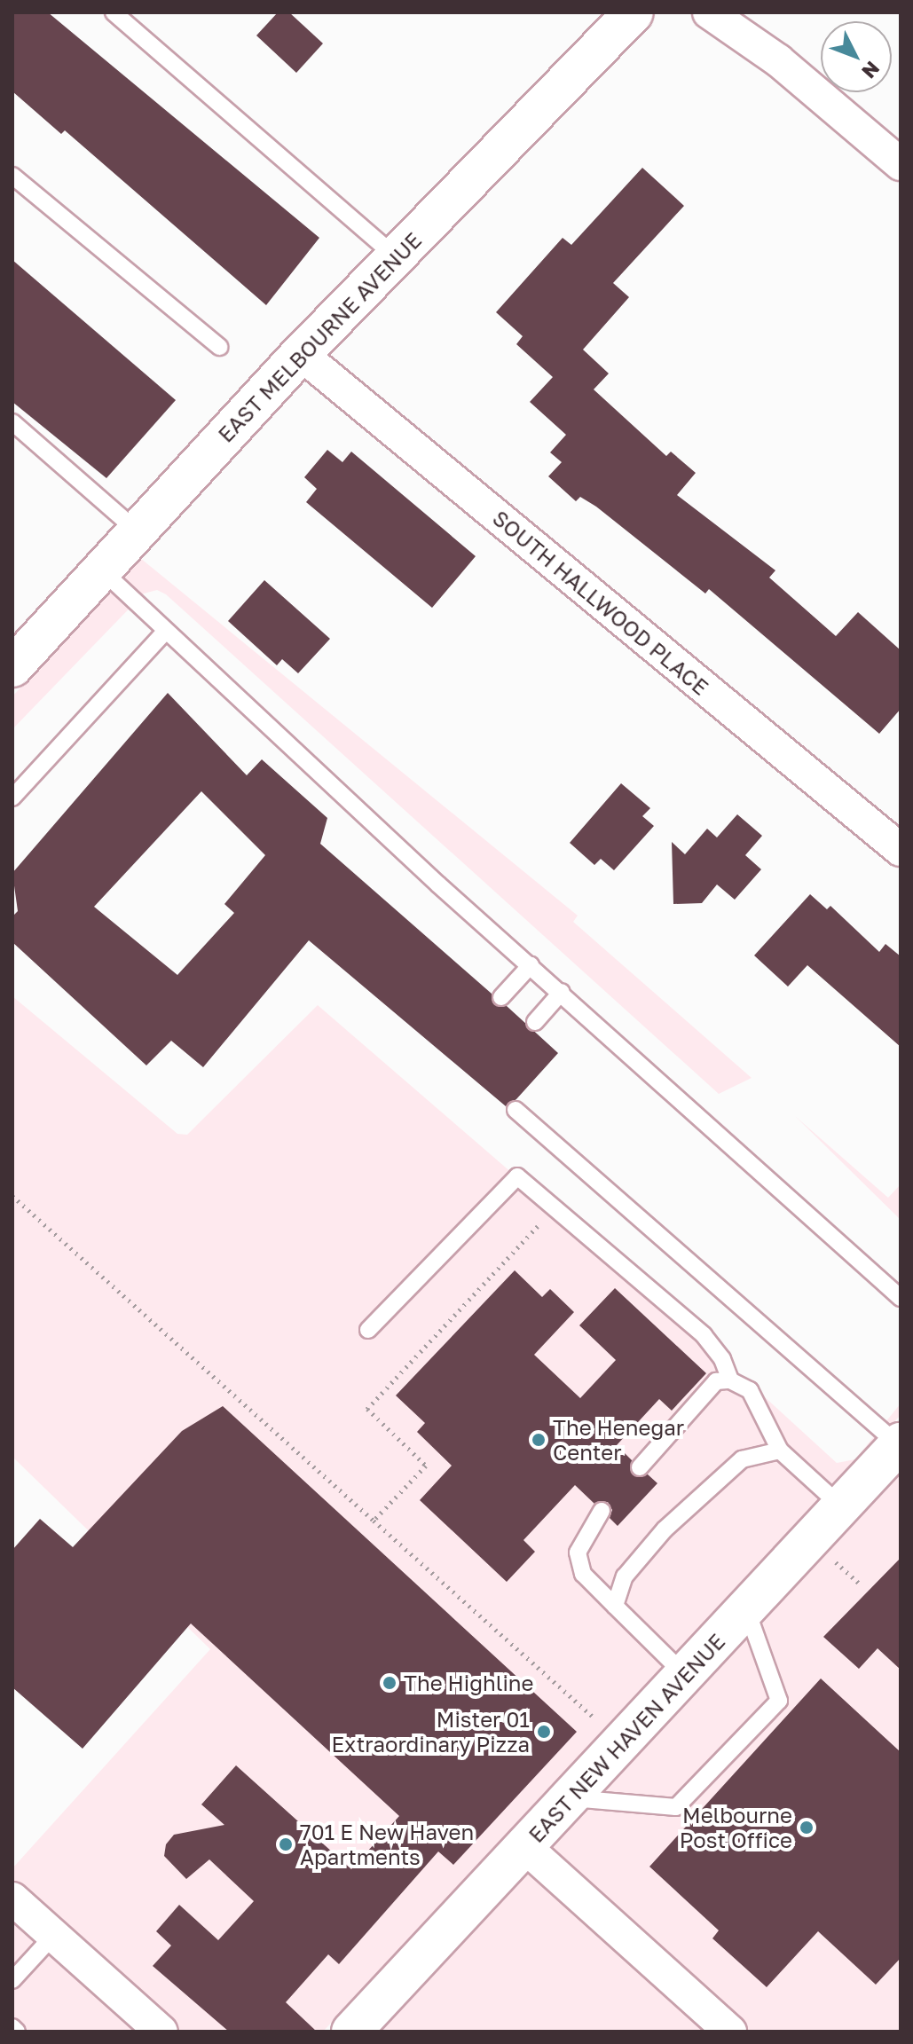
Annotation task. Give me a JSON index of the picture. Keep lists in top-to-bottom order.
{
  "streets": {
    "street": ["EAST MELBOURNE AVENUE", "SOUTH HALLWOOD PLACE", "EAST NEW HAVEN AVENUE"]
  },
  "crossings": [
    ["EAST MELBOURNE AVENUE", "SOUTH HALLWOOD PLACE"]
  ],
  "places": [
    "The Henegar Center",
    "The Highline",
    "Mister 01 Extraordinary Pizza",
    "Melbourne Post Office",
    "701 E New Haven Apartments"
  ],
  "north": "bottom right"
}
